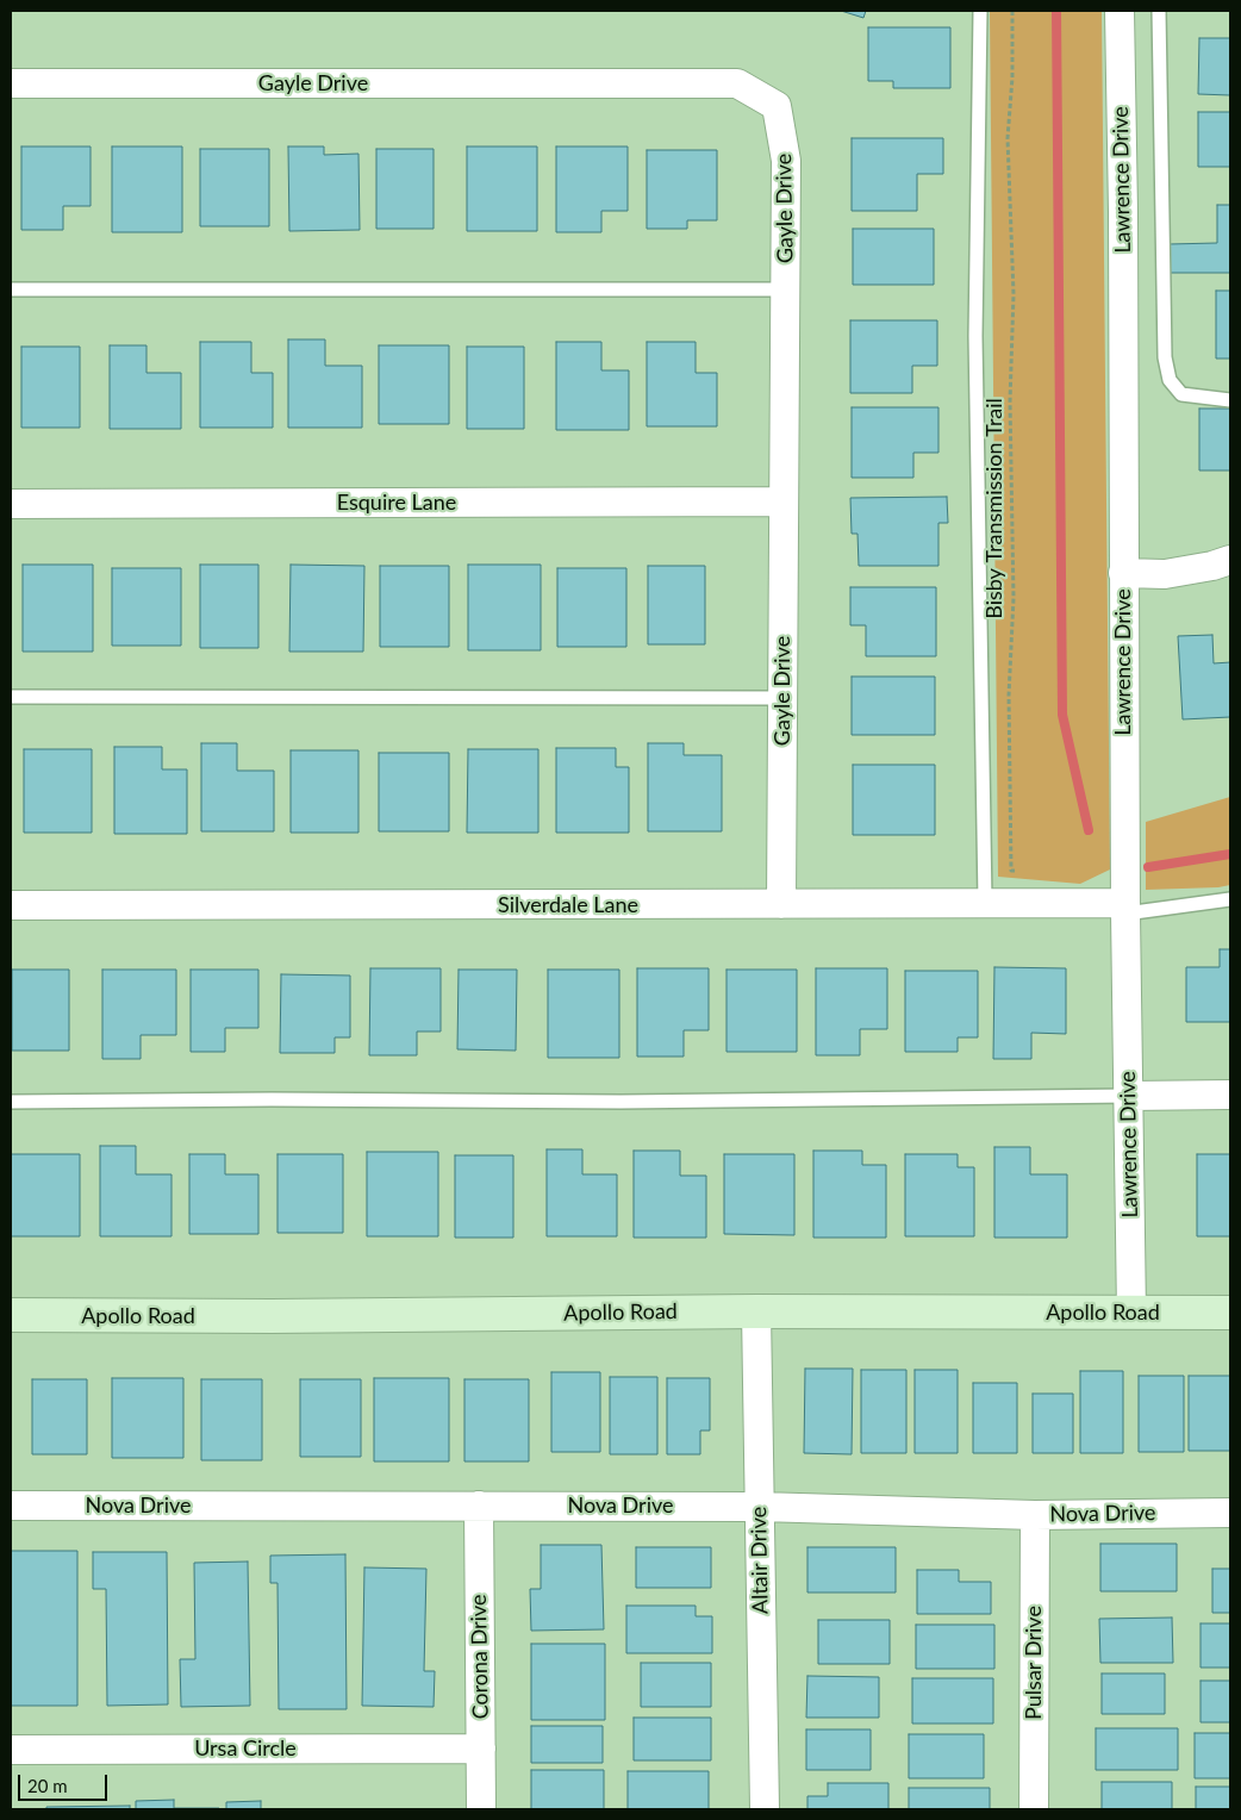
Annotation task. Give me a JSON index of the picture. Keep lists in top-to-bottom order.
{
  "streets": {
    "street": [
      "Gayle Drive",
      "Lawrence Drive",
      "Esquire Lane",
      "Silverdale Lane",
      "Apollo Road",
      "Nova Drive",
      "Altair Drive",
      "Corona Drive",
      "Pulsar Drive",
      "Ursa Circle"
    ],
    "path": ["Bisby Transmission Trail"]
  },
  "crossings": [
    ["Gayle Drive", "Esquire Lane"],
    ["Gayle Drive", "Silverdale Lane"],
    ["Lawrence Drive", "Silverdale Lane"],
    ["Lawrence Drive", "Apollo Road"],
    ["Apollo Road", "Altair Drive"],
    ["Nova Drive", "Altair Drive"],
    ["Nova Drive", "Corona Drive"],
    ["Nova Drive", "Pulsar Drive"],
    ["Corona Drive", "Ursa Circle"]
  ],
  "scale_bar": "20 m"
}
